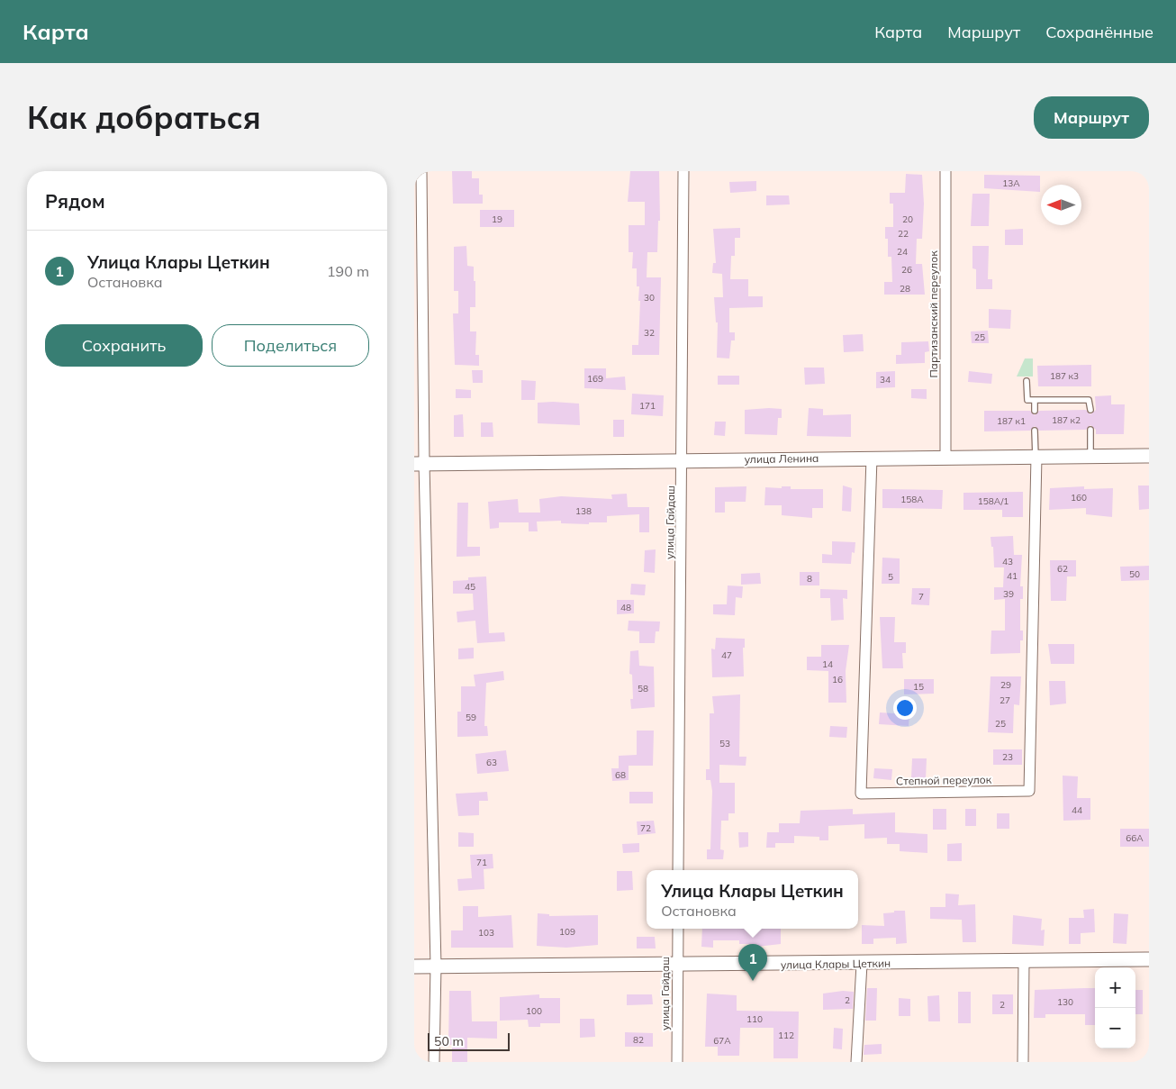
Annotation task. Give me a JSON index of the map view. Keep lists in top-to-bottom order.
{
  "streets": {
    "main road": ["улица Ленина", "улица Клары Цеткин"],
    "street": ["Партизанский переулок", "улица Гайдаш", "Степной переулок"]
  },
  "crossings": [
    ["Партизанский переулок", "улица Ленина"],
    ["улица Ленина", "улица Гайдаш"],
    ["улица Ленина", "Степной переулок"],
    ["улица Гайдаш", "улица Клары Цеткин"]
  ],
  "house_numbers": [
    "13А",
    "19",
    "20",
    "22",
    "24",
    "26",
    "28",
    "30",
    "32",
    "25",
    "187 к3",
    "169",
    "34",
    "171",
    "187 к2",
    "187 к1",
    "160",
    "158А",
    "158А/1",
    "138",
    "43",
    "62",
    "50",
    "41",
    "5",
    "8",
    "45",
    "39",
    "7",
    "48",
    "47",
    "14",
    "16",
    "29",
    "15",
    "58",
    "27",
    "59",
    "25",
    "53",
    "23",
    "63",
    "68",
    "44",
    "72",
    "66А",
    "71",
    "109",
    "103",
    "2",
    "130",
    "2",
    "100",
    "110",
    "112",
    "82",
    "67А"
  ],
  "scale_bar": "50 m",
  "north": "left",
  "page": {
    "header": "Карта",
    "nav": ["Карта", "Маршрут", "Сохранённые"],
    "buttons": [
      "Маршрут",
      ["Сохранить", "Поделиться"]
    ],
    "title": "Как добраться",
    "heading": "Рядом",
    "list": [
      {
        "mark": "1",
        "name": "Улица Клары Цеткин",
        "note": "Остановка",
        "value": "190 m"
      }
    ],
    "popup": ["Улица Клары Цеткин", "Остановка"],
    "pins": "1",
    "map_buttons": ["+", "−"],
    "scale": "50 m"
  }
}
